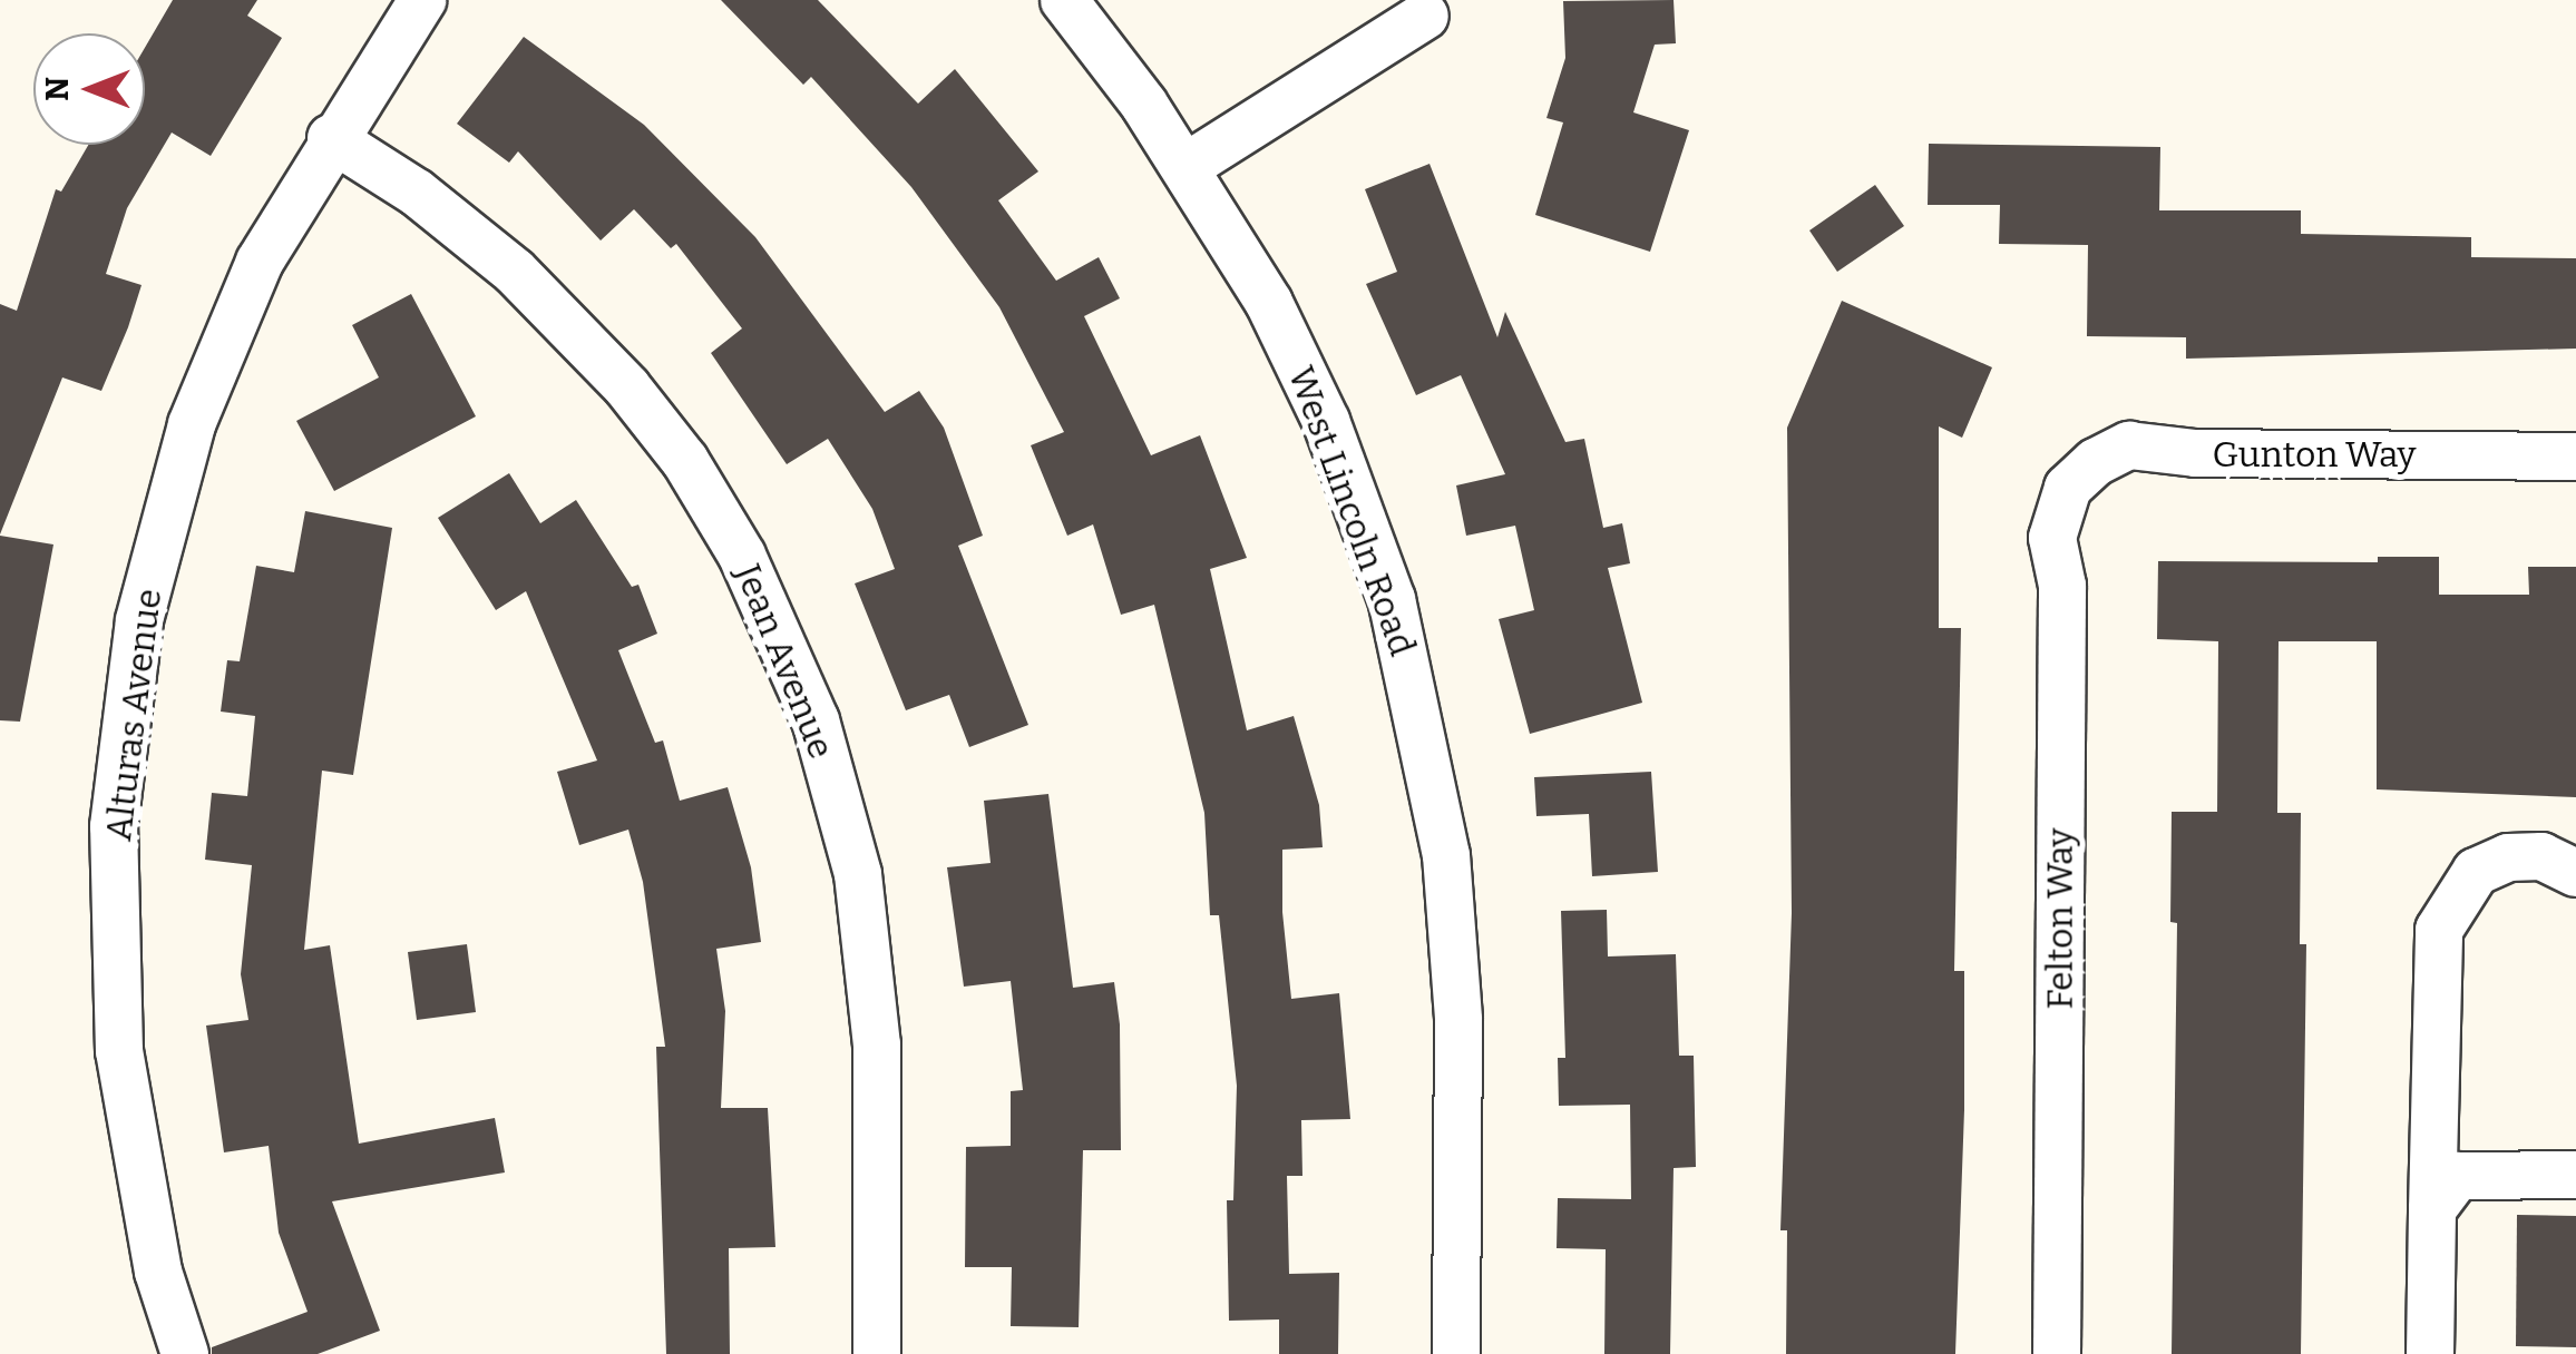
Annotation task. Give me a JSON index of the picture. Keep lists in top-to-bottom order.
{
  "streets": {
    "street": [
      "Gunton Way",
      "West Lincoln Road",
      "Jean Avenue",
      "Alturas Avenue",
      "Felton Way"
    ]
  },
  "crossings": [
    ["Gunton Way", "Felton Way"],
    ["Jean Avenue", "Alturas Avenue"]
  ],
  "north": "left"
}
